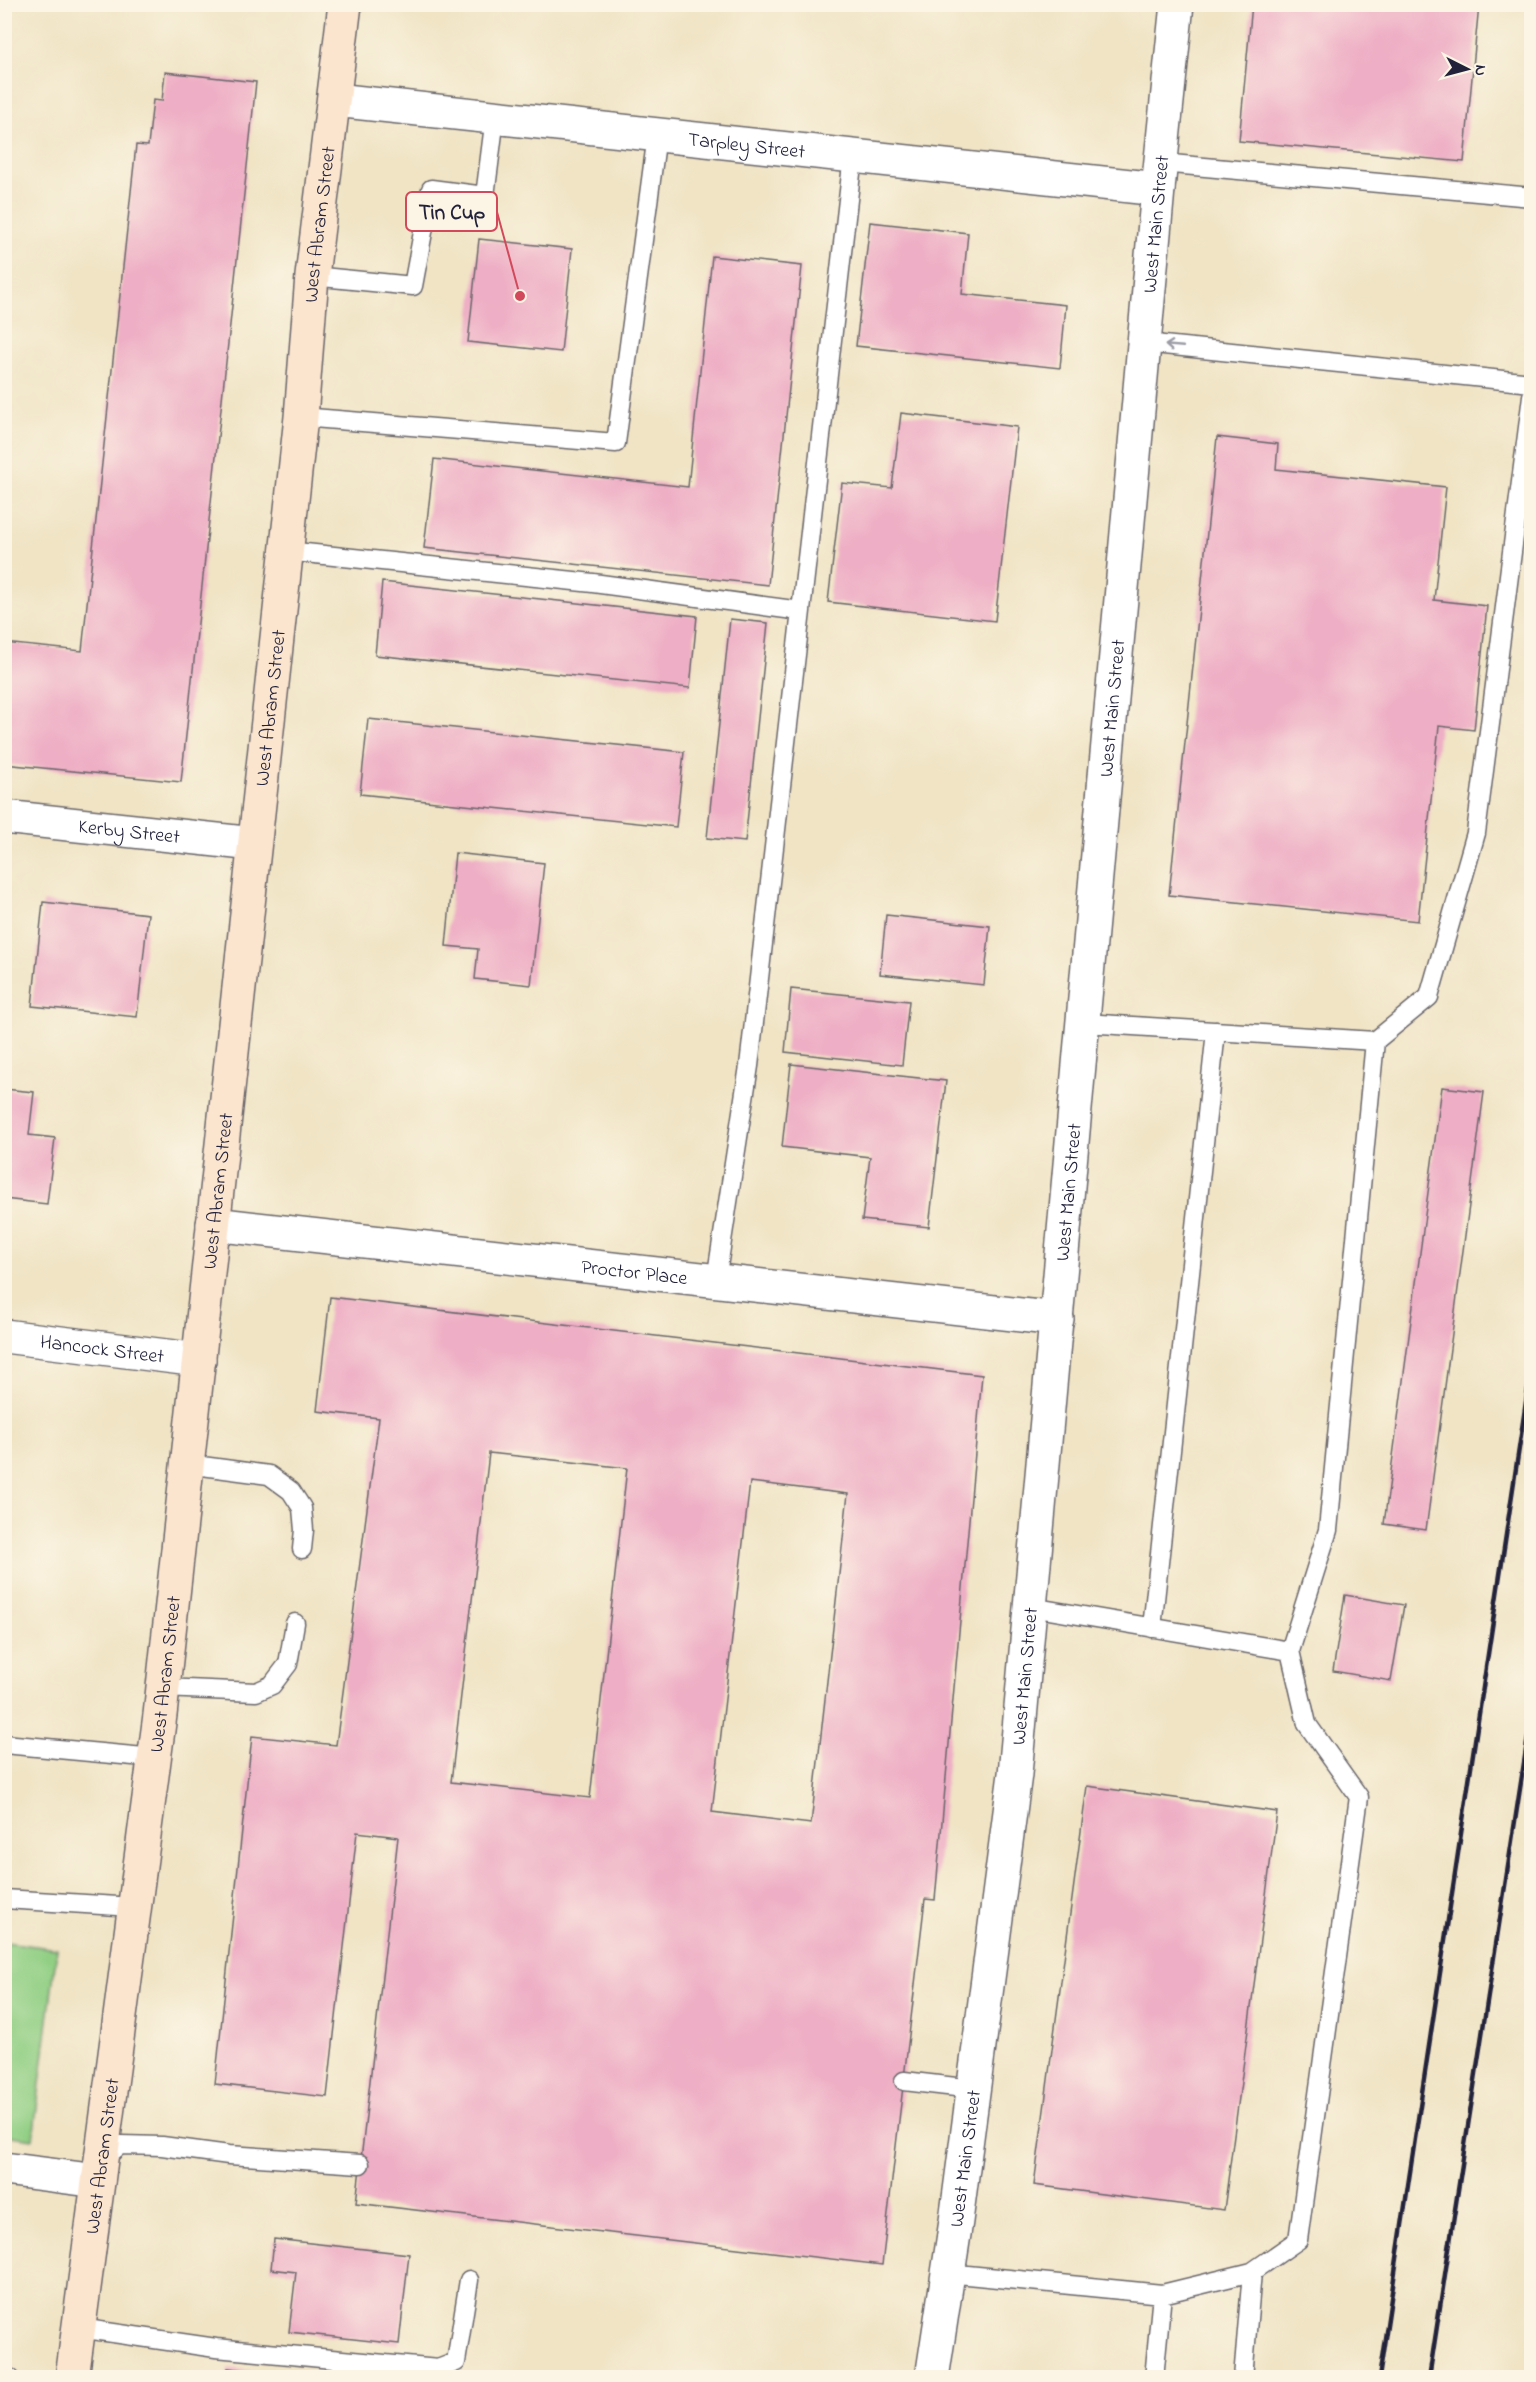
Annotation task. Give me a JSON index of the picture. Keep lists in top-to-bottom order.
{
  "streets": {
    "main road": ["West Abram Street"],
    "street": [
      "Tarpley Street",
      "West Main Street",
      "Kerby Street",
      "Proctor Place",
      "Hancock Street"
    ]
  },
  "crossings": [
    ["Tarpley Street", "West Main Street"],
    ["Tarpley Street", "West Abram Street"],
    ["West Main Street", "Proctor Place"],
    ["West Abram Street", "Kerby Street"],
    ["West Abram Street", "Proctor Place"],
    ["West Abram Street", "Hancock Street"]
  ],
  "places": ["Tin Cup"],
  "north": "right"
}
